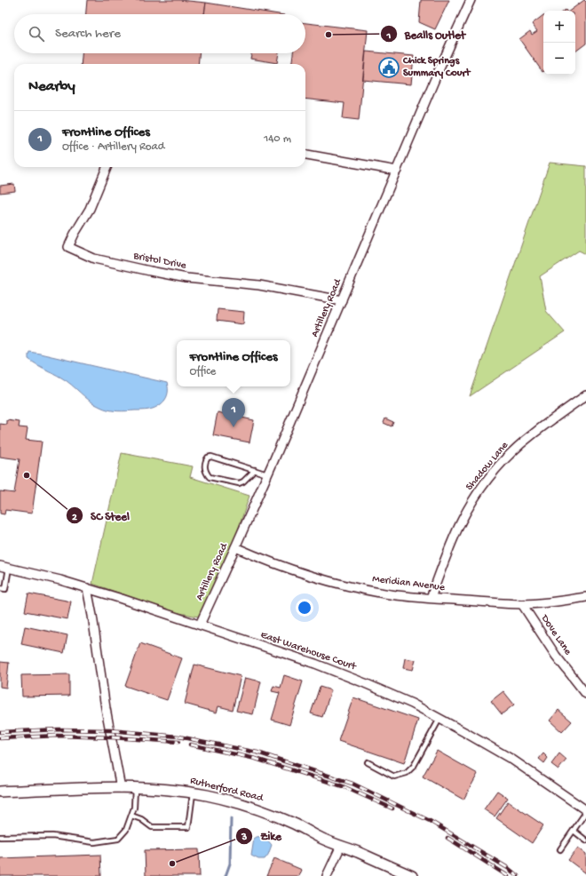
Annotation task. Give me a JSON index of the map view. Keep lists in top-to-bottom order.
{
  "streets": {
    "street": [
      "Bristol Drive",
      "Artillery Road",
      "Shadow Lane",
      "Meridian Avenue",
      "Dove Lane",
      "East Warehouse Court",
      "Rutherford Road"
    ]
  },
  "crossings": [
    ["Bristol Drive", "Artillery Road"],
    ["Artillery Road", "Meridian Avenue"],
    ["Artillery Road", "East Warehouse Court"],
    ["Shadow Lane", "Meridian Avenue"],
    ["Meridian Avenue", "Dove Lane"]
  ],
  "places": {
    "other": ["Bealls Outlet", "SC Steel", "Zike"],
    "public building": ["Chick Springs Summary Court"]
  },
  "page": {
    "map_buttons": ["+", "−"],
    "search": "Search here",
    "heading": "Nearby",
    "list": [
      {
        "mark": "1",
        "name": "Frontline Offices",
        "note": "Office · Artillery Road",
        "value": "140 m"
      }
    ],
    "popup": ["Frontline Offices", "Office"],
    "pins": "1"
  }
}
